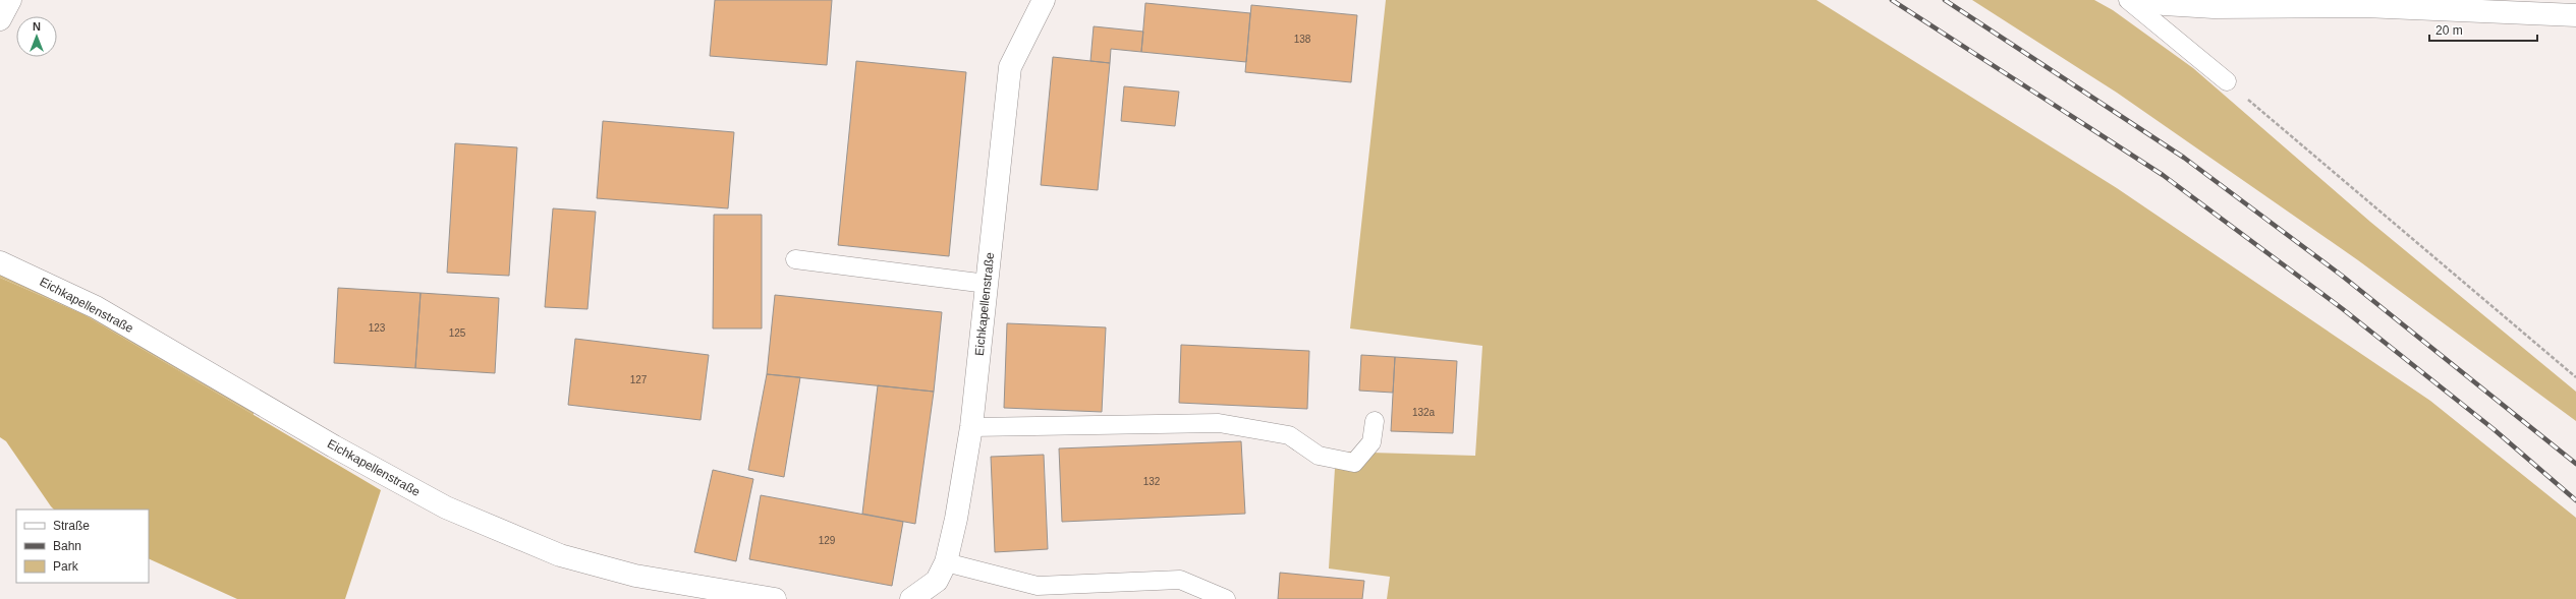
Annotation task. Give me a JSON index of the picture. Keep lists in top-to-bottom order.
{
  "streets": {
    "street": ["Eichkapellenstraße"]
  },
  "house_numbers": [
    "138",
    "123",
    "125",
    "127",
    "132a",
    "132",
    "129"
  ],
  "legend": ["Straße", "Bahn", "Park"],
  "scale_bar": "20 m",
  "north": "top"
}
